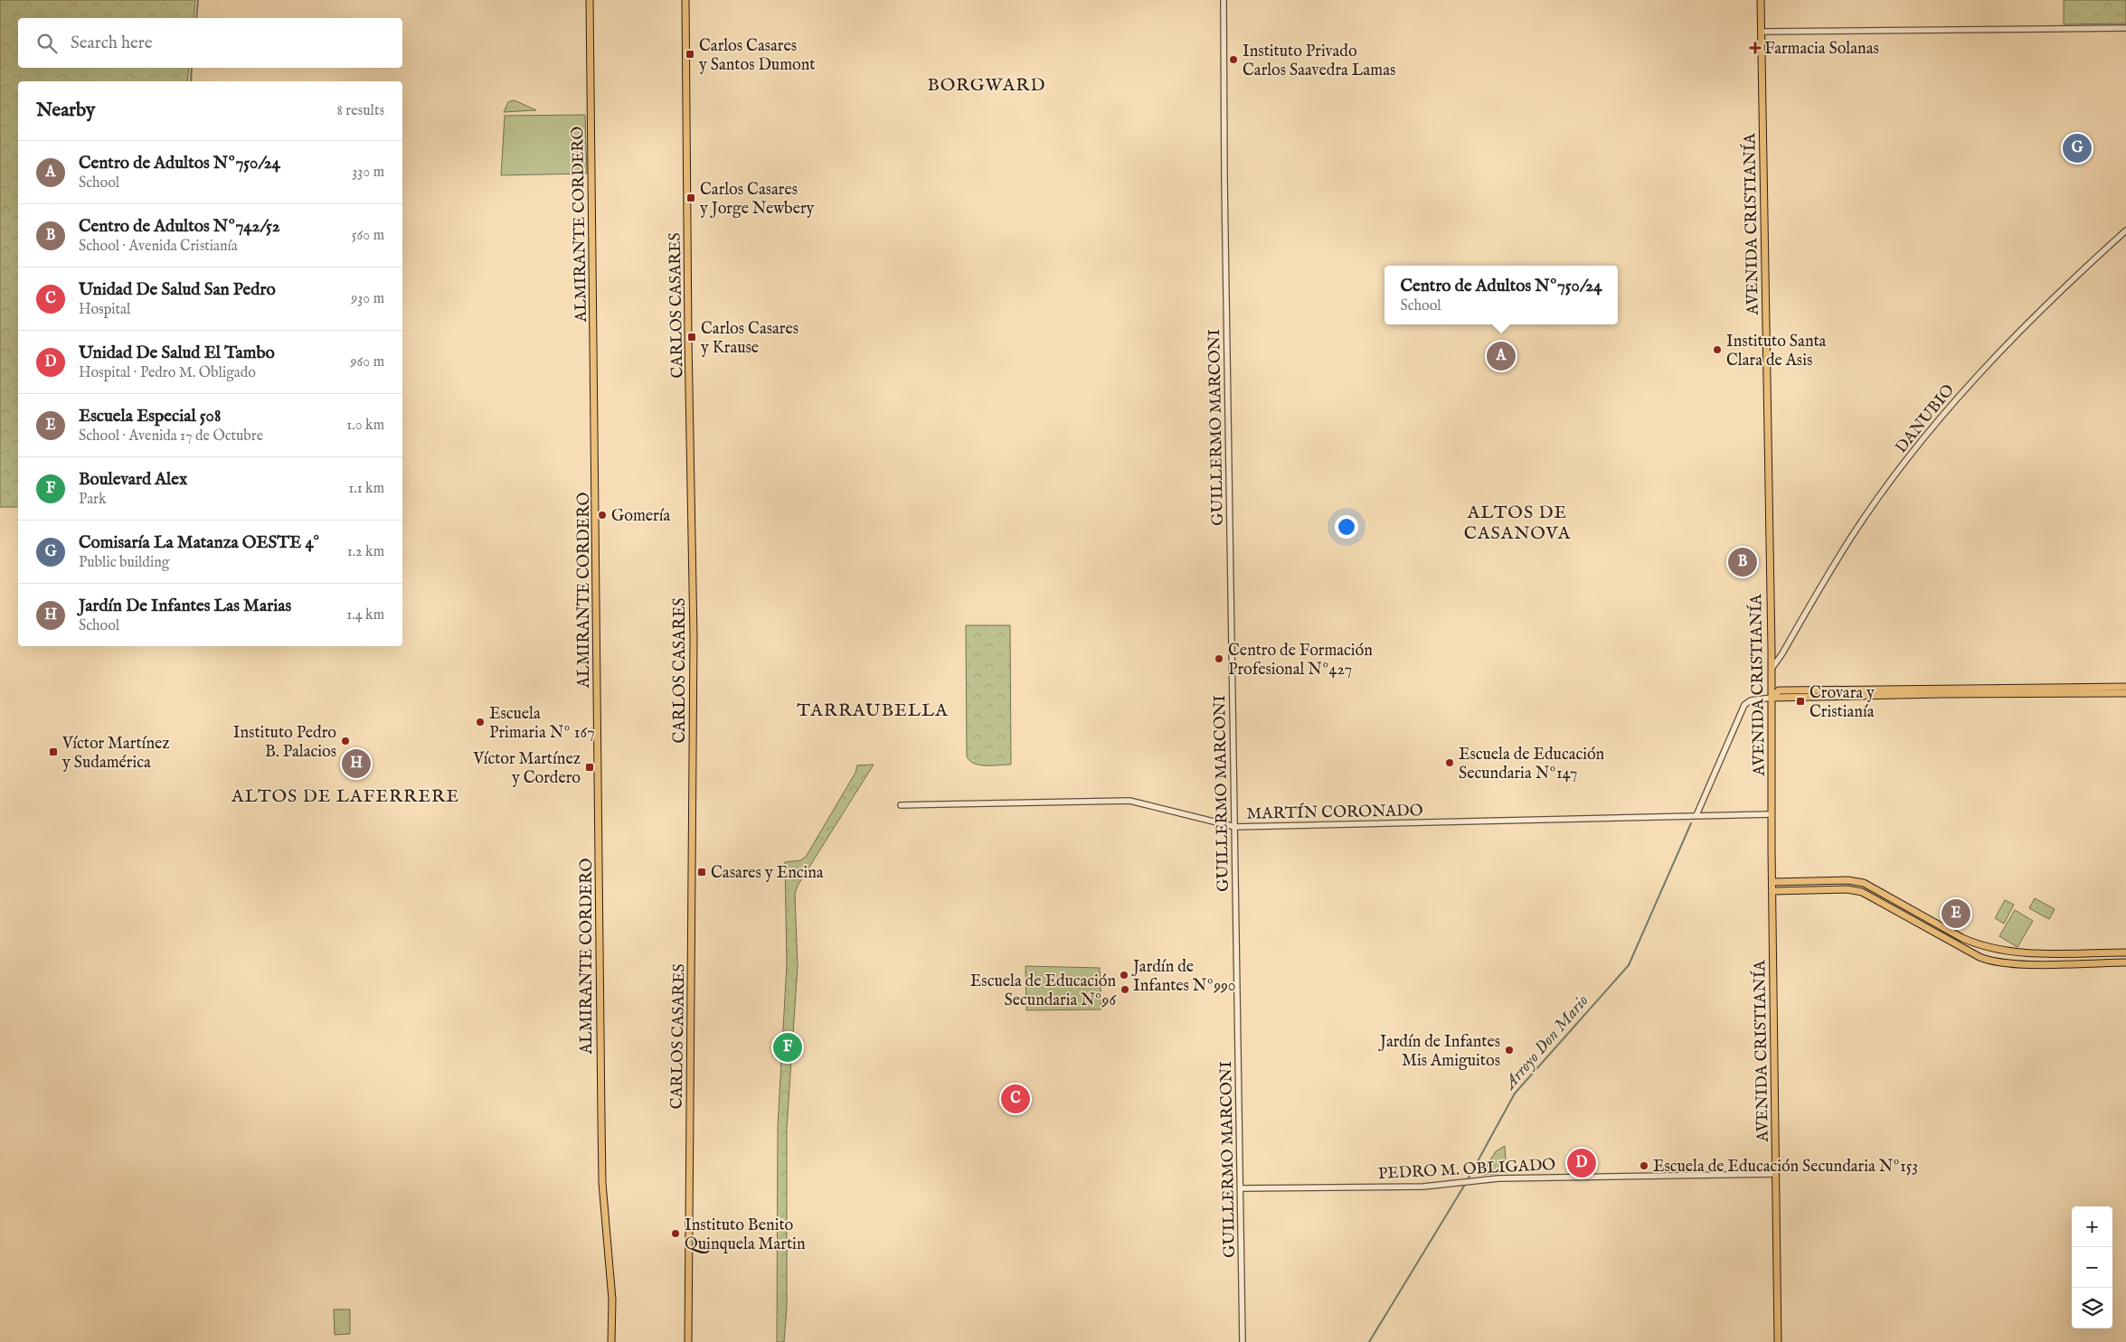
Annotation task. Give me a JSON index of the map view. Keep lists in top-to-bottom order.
{
  "streets": {
    "main road": ["ALMIRANTE CORDERO", "AVENIDA CRISTIANÍA", "CARLOS CASARES"],
    "street": [
      "DANUBIO",
      "GUILLERMO MARCONI",
      "MARTÍN CORONADO",
      "PEDRO M. OBLIGADO"
    ]
  },
  "crossings": [
    ["AVENIDA CRISTIANÍA", "DANUBIO"],
    ["AVENIDA CRISTIANÍA", "MARTÍN CORONADO"],
    ["AVENIDA CRISTIANÍA", "PEDRO M. OBLIGADO"],
    ["GUILLERMO MARCONI", "MARTÍN CORONADO"],
    ["GUILLERMO MARCONI", "PEDRO M. OBLIGADO"]
  ],
  "districts": [
    "BORGWARD",
    "ALTOS DE CASANOVA",
    "TARRAUBELLA",
    "ALTOS DE LAFERRERE"
  ],
  "water": ["Arroyo Don Mario"],
  "places": {
    "health": ["Farmacia Solanas"],
    "transit": [
      "Carlos Casares y Santos Dumont",
      "Carlos Casares y Jorge Newbery",
      "Carlos Casares y Krause",
      "Crovara y Cristianía",
      "Víctor Martínez y Sudamérica",
      "Víctor Martínez y Cordero",
      "Casares y Encina"
    ],
    "other": [
      "Instituto Privado Carlos Saavedra Lamas",
      "Instituto Santa Clara de Asis",
      "Gomería",
      "Centro de Formación Profesional Nº427",
      "Escuela Primaria Nº 167",
      "Instituto Pedro B. Palacios",
      "Escuela de Educación Secundaria Nº147",
      "Jardín de Infantes Nº990",
      "Escuela de Educación Secundaria Nº96",
      "Jardín de Infantes Mis Amiguitos",
      "Escuela de Educación Secundaria Nº153",
      "Instituto Benito Quinquela Martin"
    ]
  },
  "page": {
    "search": "Search here",
    "heading": ["Nearby", "8 results"],
    "pins": [
      "G",
      "A",
      "B",
      "H",
      "E",
      "F",
      "C",
      "D"
    ],
    "list": [
      {
        "mark": "A",
        "name": "Centro de Adultos Nº750/24",
        "note": "School",
        "value": "330 m"
      },
      {
        "mark": "B",
        "name": "Centro de Adultos Nº742/52",
        "note": "School · Avenida Cristianía",
        "value": "560 m"
      },
      {
        "mark": "C",
        "name": "Unidad De Salud San Pedro",
        "note": "Hospital",
        "value": "930 m"
      },
      {
        "mark": "D",
        "name": "Unidad De Salud El Tambo",
        "note": "Hospital · Pedro M. Obligado",
        "value": "960 m"
      },
      {
        "mark": "E",
        "name": "Escuela Especial 508",
        "note": "School · Avenida 17 de Octubre",
        "value": "1.0 km"
      },
      {
        "mark": "F",
        "name": "Boulevard Alex",
        "note": "Park",
        "value": "1.1 km"
      },
      {
        "mark": "G",
        "name": "Comisaría La Matanza OESTE 4°",
        "note": "Public building",
        "value": "1.2 km"
      },
      {
        "mark": "H",
        "name": "Jardín De Infantes Las Marias",
        "note": "School",
        "value": "1.4 km"
      }
    ],
    "popup": ["Centro de Adultos Nº750/24", "School"],
    "map_buttons": ["+", "−"]
  }
}
